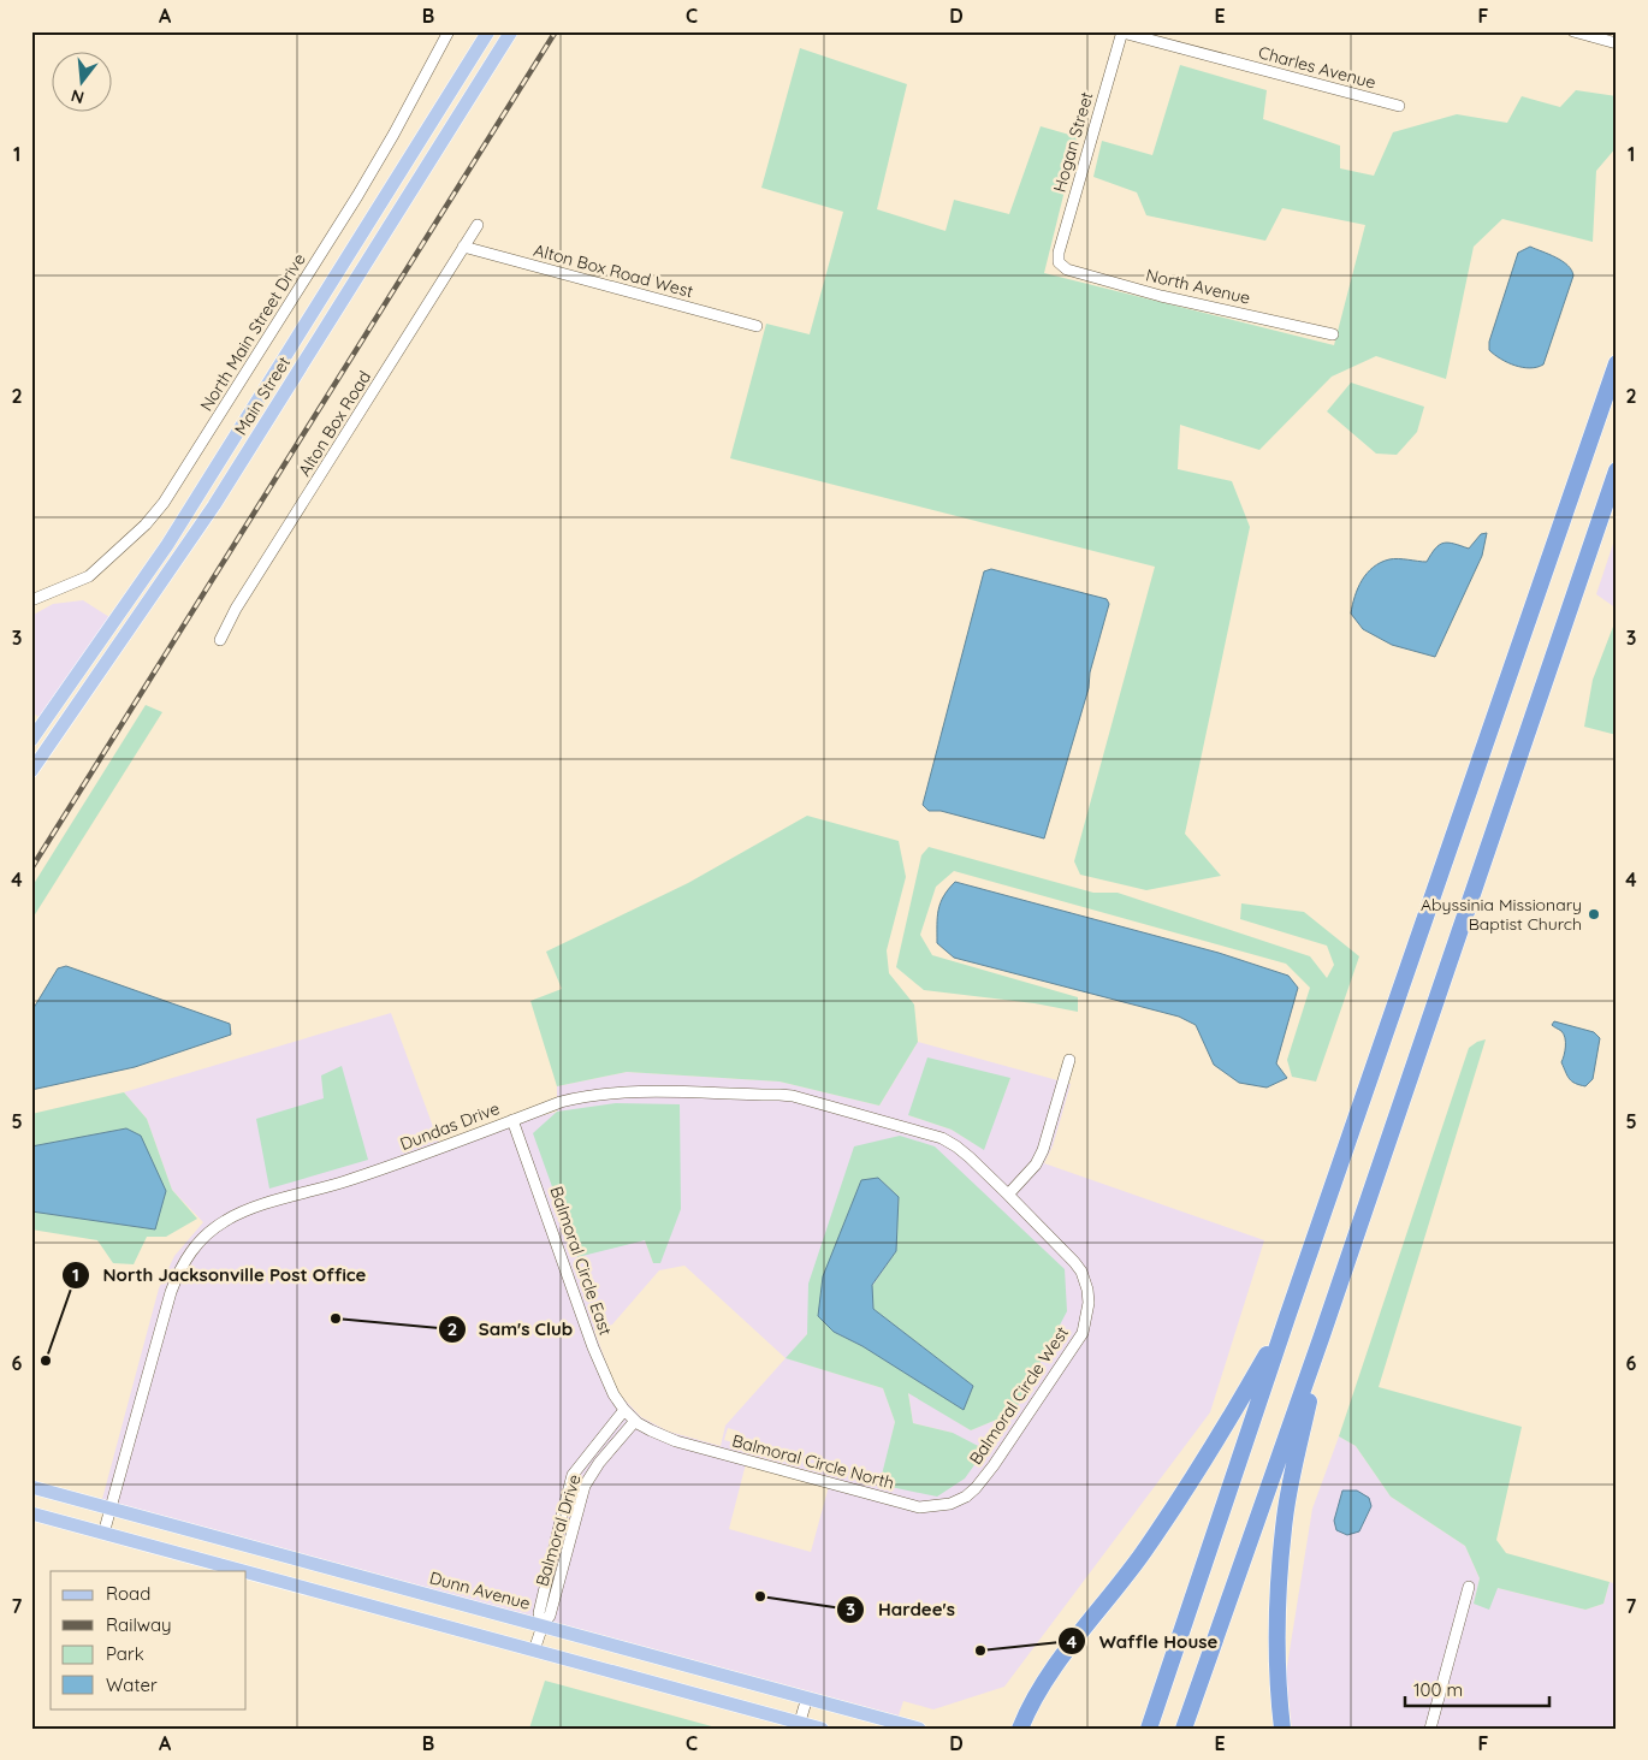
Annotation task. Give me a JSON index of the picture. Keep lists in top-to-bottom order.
{
  "streets": {
    "main road": ["Main Street", "Dunn Avenue"],
    "street": [
      "Charles Avenue",
      "Hogan Street",
      "Alton Box Road West",
      "North Avenue",
      "North Main Street Drive",
      "Alton Box Road",
      "Dundas Drive",
      "Balmoral Circle East",
      "Balmoral Circle West",
      "Balmoral Circle North",
      "Balmoral Drive"
    ]
  },
  "crossings": [
    ["Charles Avenue", "Hogan Street"],
    ["Hogan Street", "North Avenue"],
    ["Alton Box Road West", "Alton Box Road"],
    ["Dundas Drive", "Balmoral Circle East"],
    ["Dundas Drive", "Balmoral Circle West"],
    ["Dundas Drive", "Dunn Avenue"],
    ["Balmoral Circle East", "Balmoral Circle North"],
    ["Balmoral Circle East", "Balmoral Drive"],
    ["Balmoral Circle West", "Balmoral Circle North"],
    ["Balmoral Circle North", "Balmoral Drive"],
    ["Balmoral Drive", "Dunn Avenue"]
  ],
  "places": [
    "Abyssinia Missionary Baptist Church",
    "Sam's Club",
    "North Jacksonville Post Office",
    "Hardee's",
    "Waffle House"
  ],
  "legend": [
    "Road",
    "Railway",
    "Park",
    "Water"
  ],
  "scale_bar": "100 m",
  "north": "bottom",
  "grid": {
    "columns": [
      "A",
      "B",
      "C",
      "D",
      "E",
      "F"
    ],
    "rows": [
      "1",
      "2",
      "3",
      "4",
      "5",
      "6",
      "7"
    ]
  }
}
